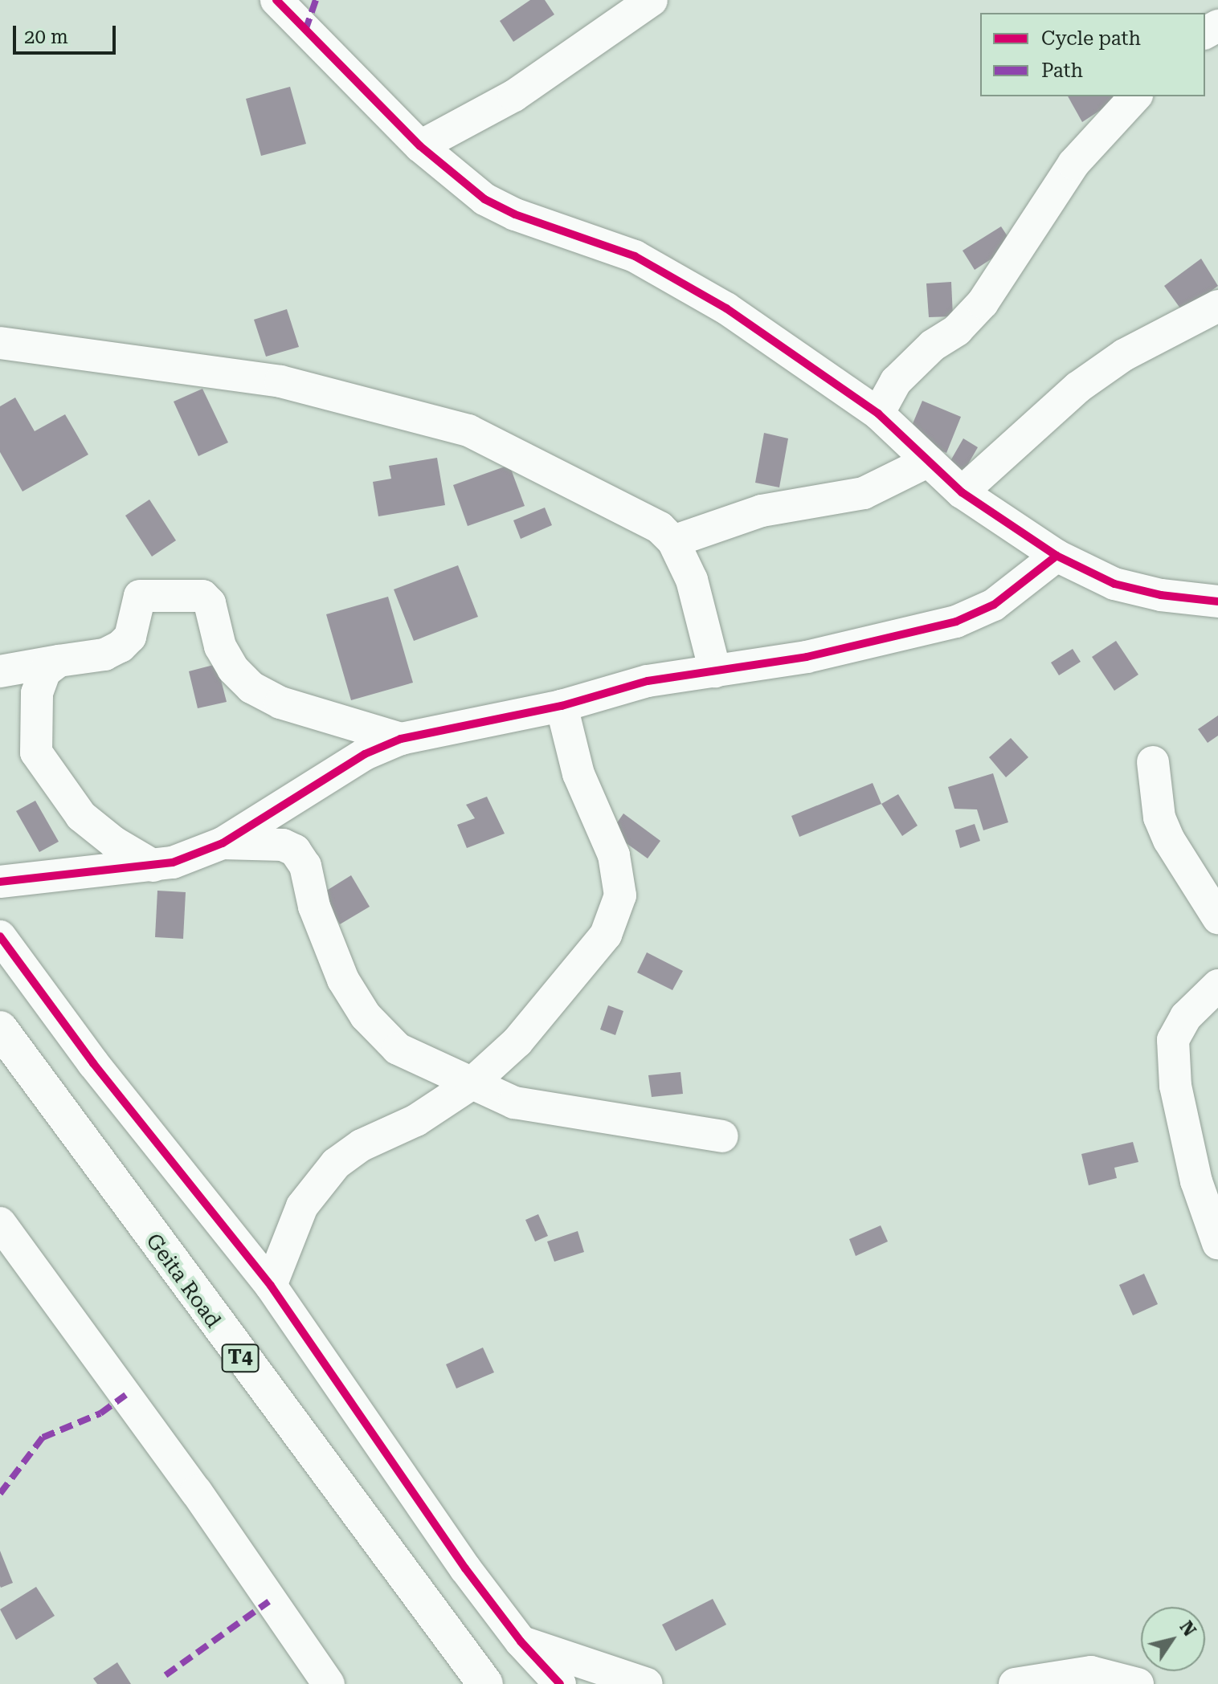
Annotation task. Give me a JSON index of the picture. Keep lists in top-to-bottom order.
{
  "streets": {
    "highway": ["Geita Road", "T4"]
  },
  "legend": ["Cycle path", "Path"],
  "scale_bar": "20 m",
  "north": "top right"
}
